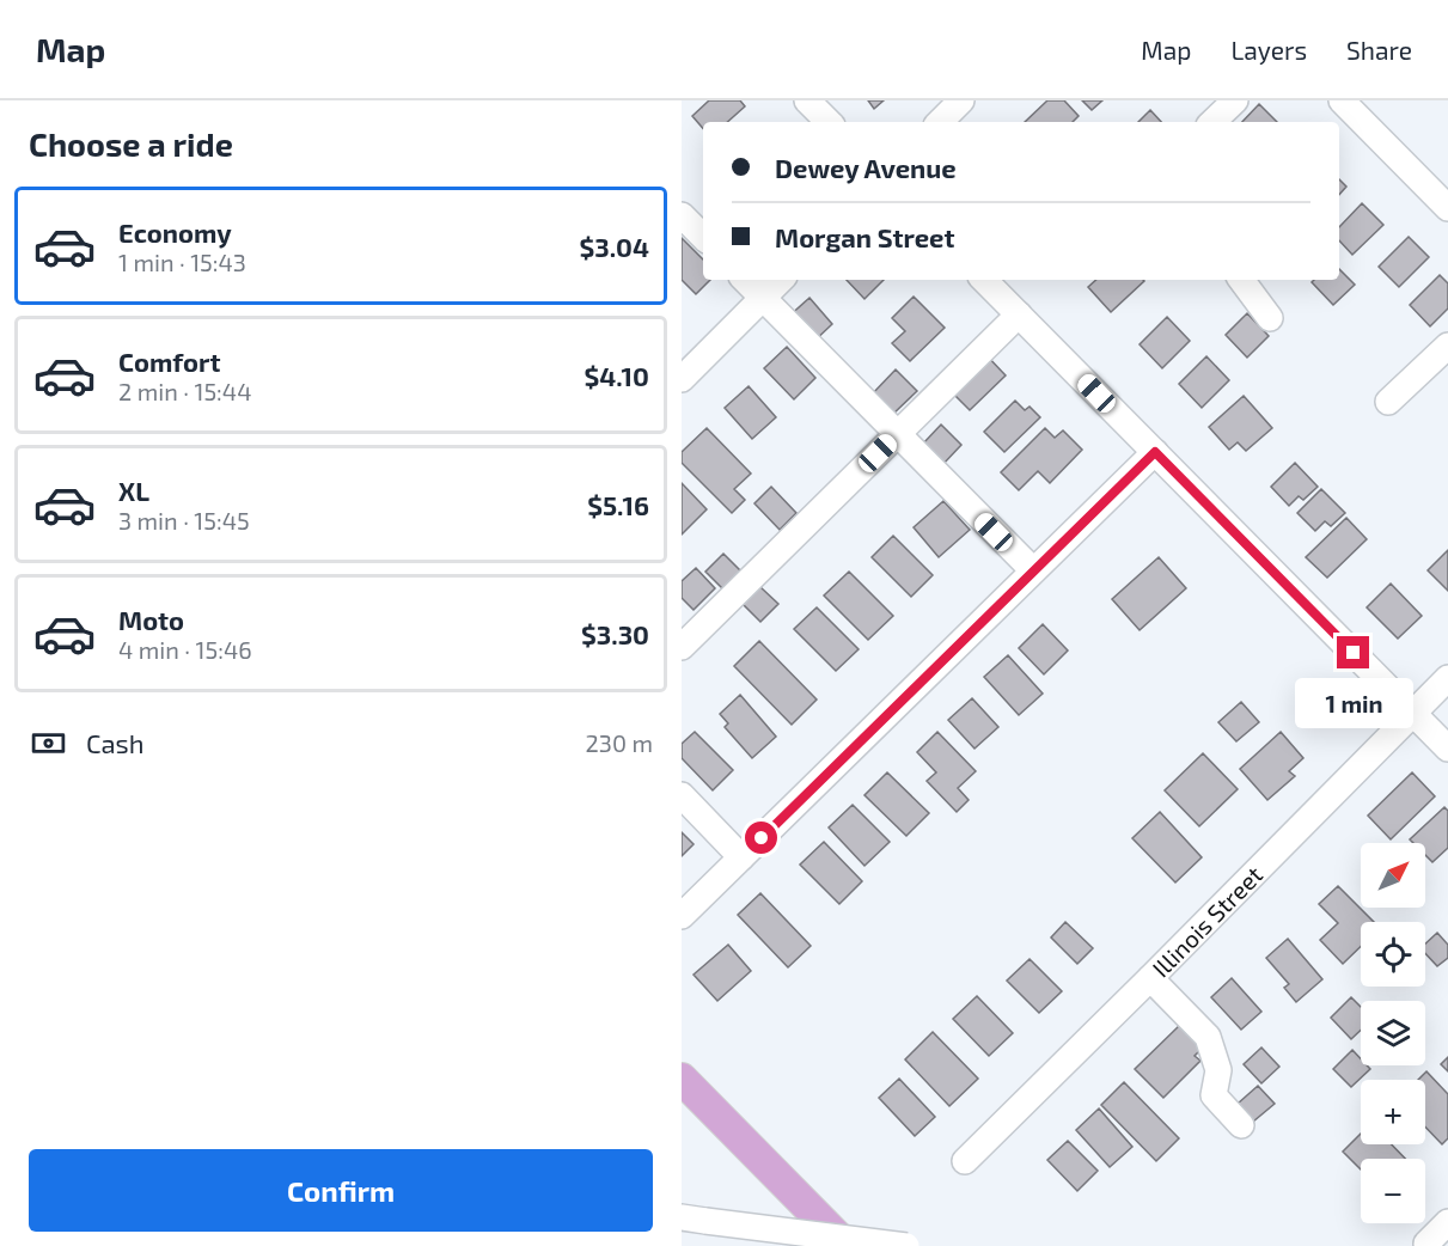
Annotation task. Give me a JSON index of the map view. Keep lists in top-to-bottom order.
{
  "streets": {
    "street": ["Illinois Street"]
  },
  "north": "top right",
  "page": {
    "header": "Map",
    "nav": ["Map", "Layers", "Share"],
    "heading": "Choose a ride",
    "banner": ["Dewey Avenue", "Morgan Street"],
    "list": [
      {
        "name": "Economy",
        "note": "1 min · 15:43",
        "value": "$3.04"
      },
      {
        "name": "Comfort",
        "note": "2 min · 15:44",
        "value": "$4.10"
      },
      {
        "name": "XL",
        "note": "3 min · 15:45",
        "value": "$5.16"
      },
      {
        "name": "Moto",
        "note": "4 min · 15:46",
        "value": "$3.30"
      }
    ],
    "bubble": "1 min",
    "pay": ["Cash", "230 m"],
    "map_buttons": ["+", "−"],
    "buttons": "Confirm"
  }
}
